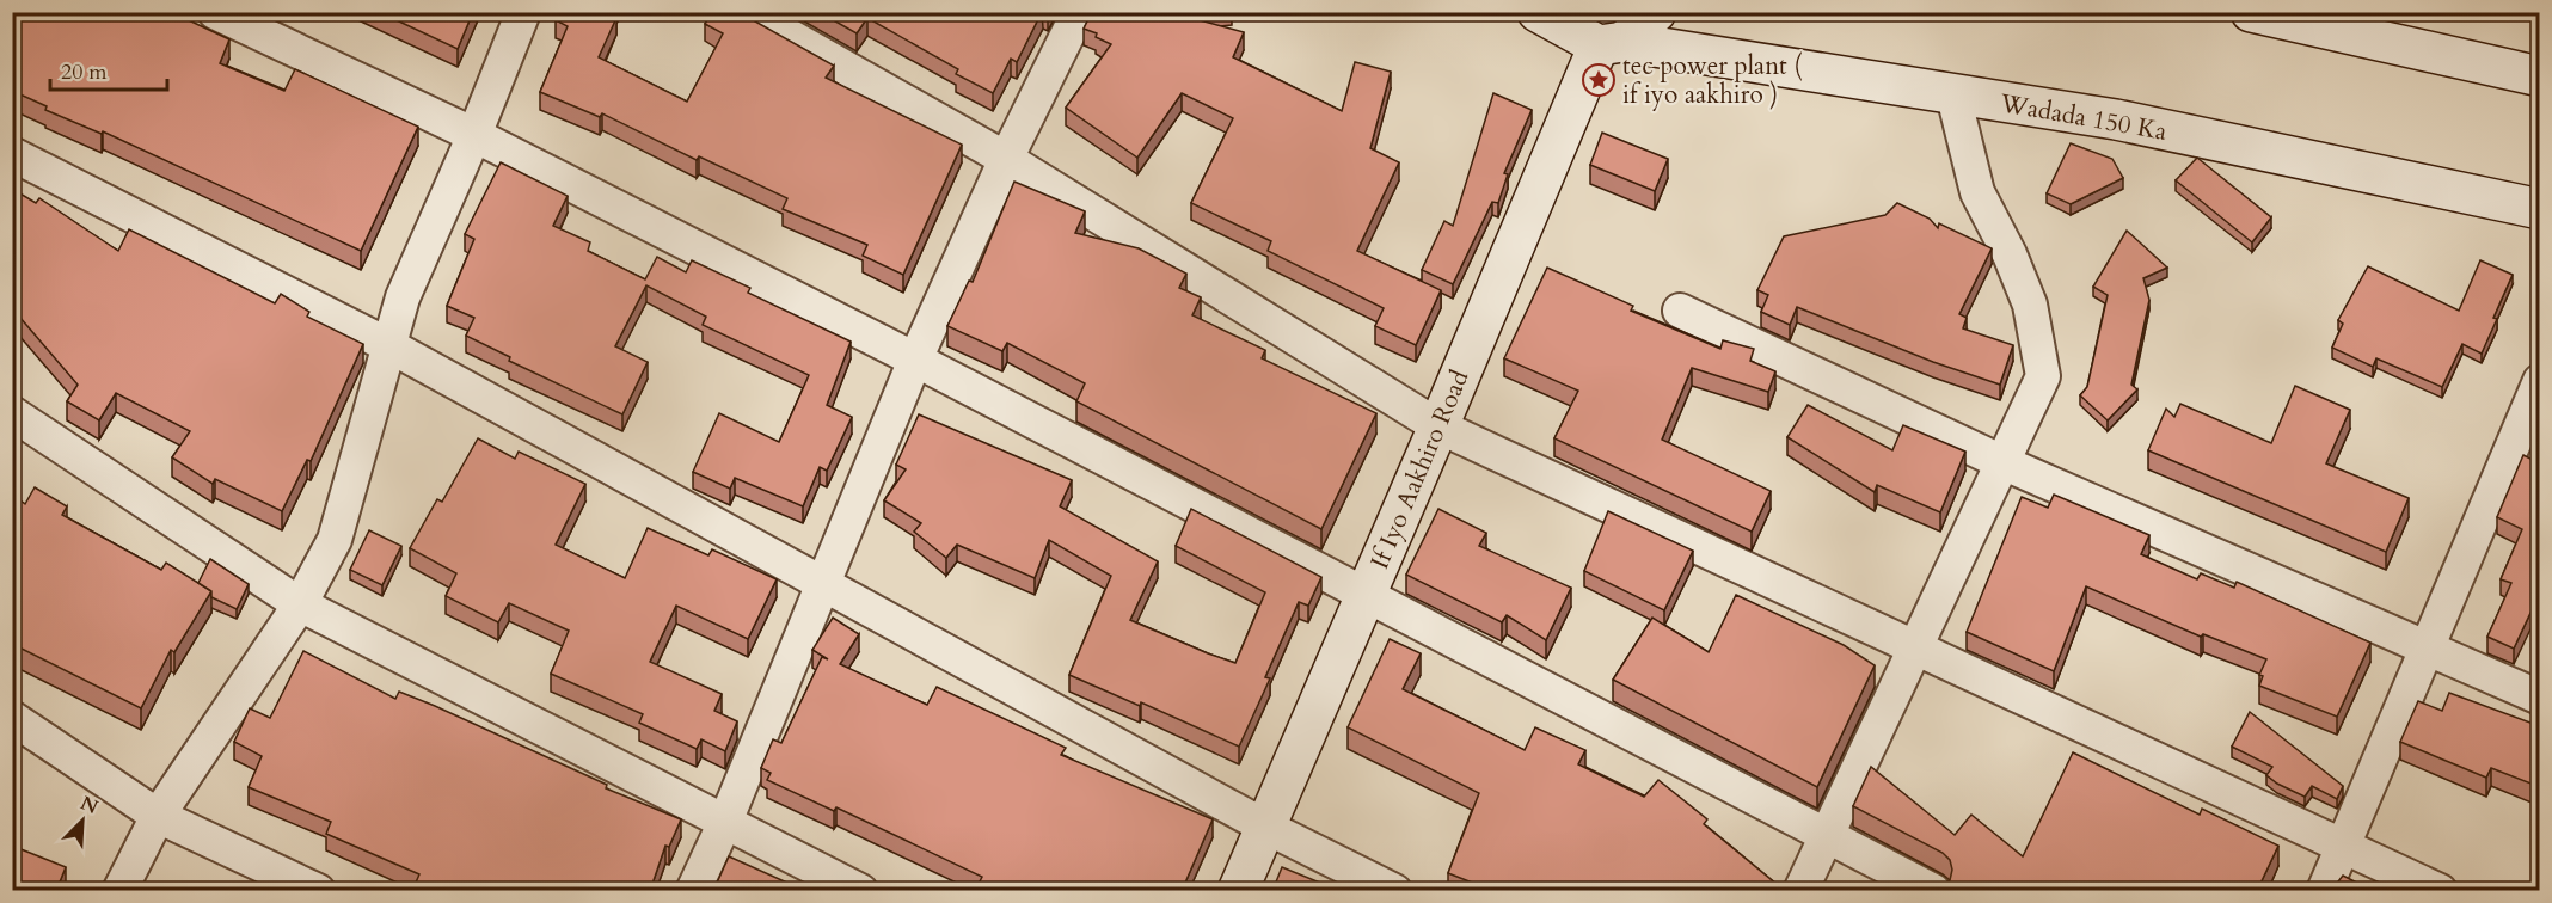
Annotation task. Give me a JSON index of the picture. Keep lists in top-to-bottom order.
{
  "streets": {
    "street": ["Wadada 150 Ka", "If Iyo Aakhiro Road"]
  },
  "crossings": [
    ["Wadada 150 Ka", "If Iyo Aakhiro Road"]
  ],
  "places": {
    "place": ["tec power plant ( if iyo aakhiro )"]
  },
  "scale_bar": "20 m",
  "north": "top right"
}
